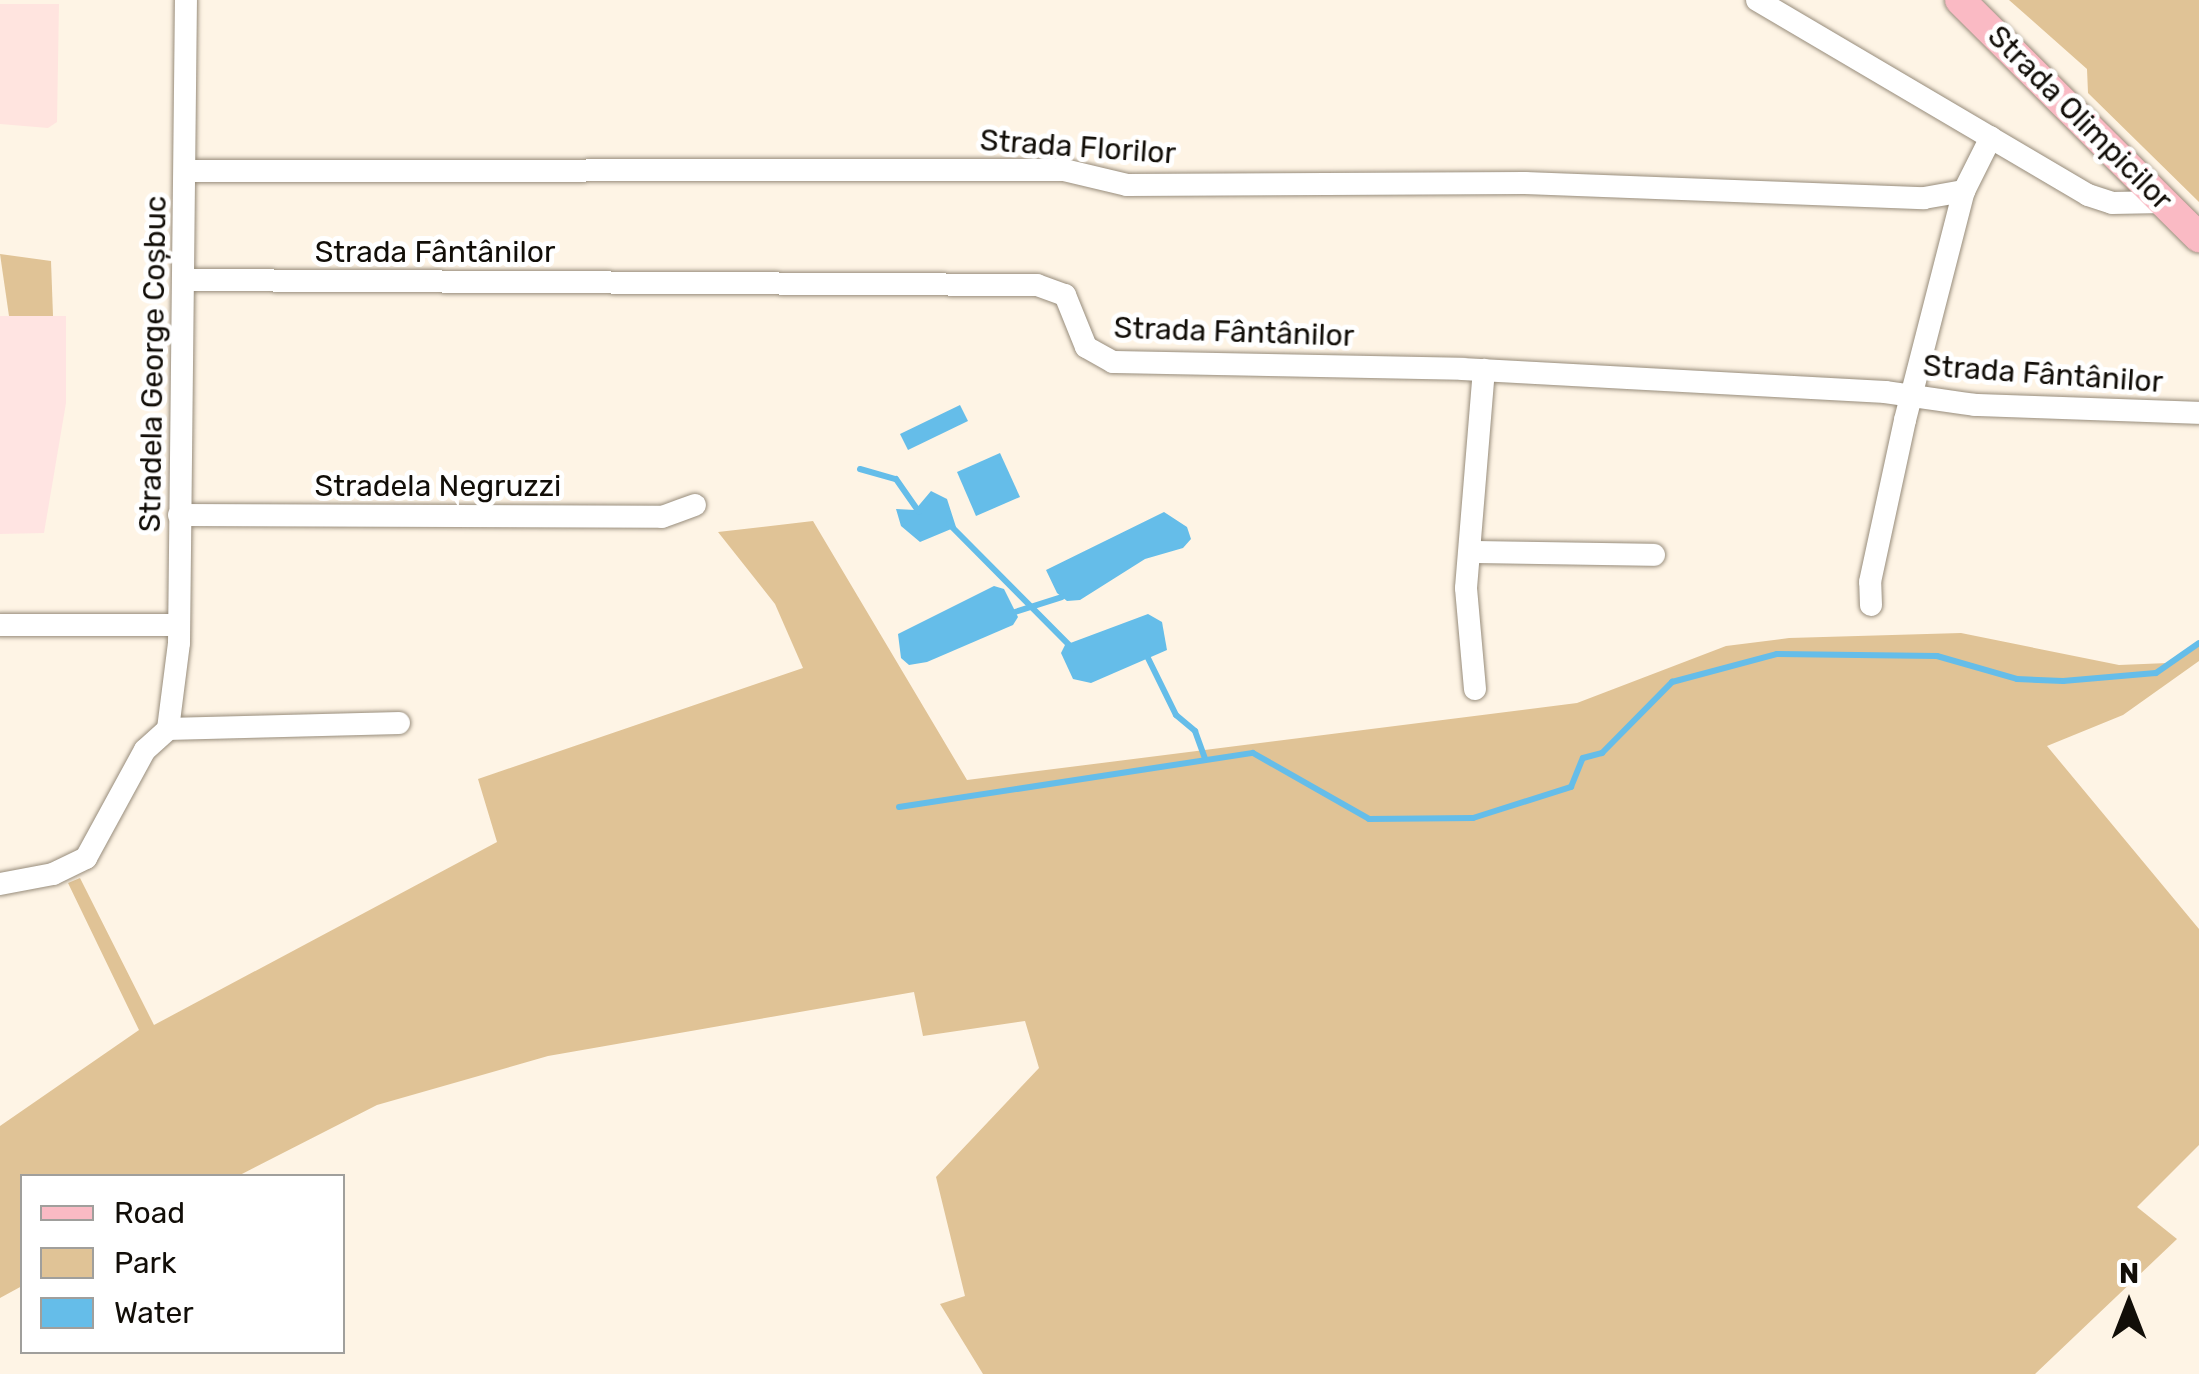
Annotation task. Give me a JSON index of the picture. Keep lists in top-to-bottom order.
{
  "streets": {
    "main road": ["Strada Olimpicilor"],
    "street": [
      "Strada Florilor",
      "Strada Fântânilor",
      "Stradela George Coșbuc",
      "Stradela Negruzzi"
    ]
  },
  "crossings": [
    ["Strada Florilor", "Stradela George Coșbuc"],
    ["Strada Fântânilor", "Stradela George Coșbuc"],
    ["Stradela George Coșbuc", "Stradela Negruzzi"]
  ],
  "legend": ["Road", "Park", "Water"],
  "north": "top"
}
